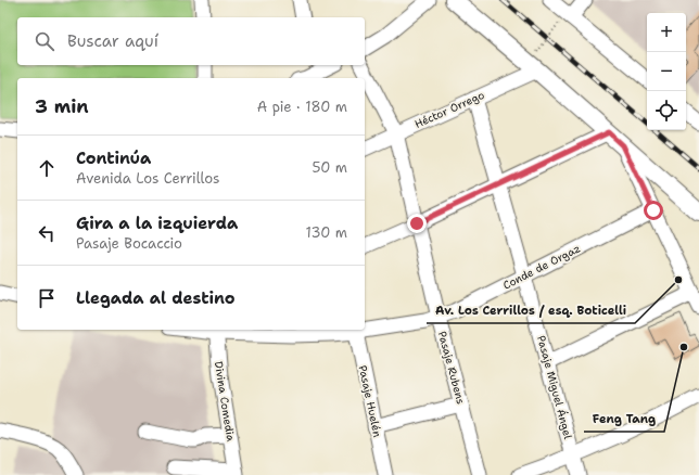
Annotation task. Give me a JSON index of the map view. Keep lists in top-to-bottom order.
{
  "streets": {
    "street": [
      "Héctor Orrego",
      "Conde de Orgaz",
      "Pasaje Rubens",
      "Pasaje Miguel Ángel",
      "Divina Comedia",
      "Pasaje Huelén"
    ]
  },
  "crossings": [
    ["Héctor Orrego", "Pasaje Rubens"],
    ["Héctor Orrego", "Pasaje Miguel Ángel"],
    ["Conde de Orgaz", "Pasaje Rubens"],
    ["Conde de Orgaz", "Pasaje Miguel Ángel"],
    ["Conde de Orgaz", "Divina Comedia"],
    ["Conde de Orgaz", "Pasaje Huelén"]
  ],
  "places": ["Av. Los Cerrillos / esq. Boticelli", "Feng Tang"],
  "page": {
    "map_buttons": ["+", "−"],
    "search": "Buscar aquí",
    "heading": ["3 min", "A pie · 180 m"],
    "list": [
      ["Continúa", "Avenida Los Cerrillos", "50 m"],
      ["Gira a la izquierda", "Pasaje Bocaccio", "130 m"],
      "Llegada al destino"
    ]
  }
}
